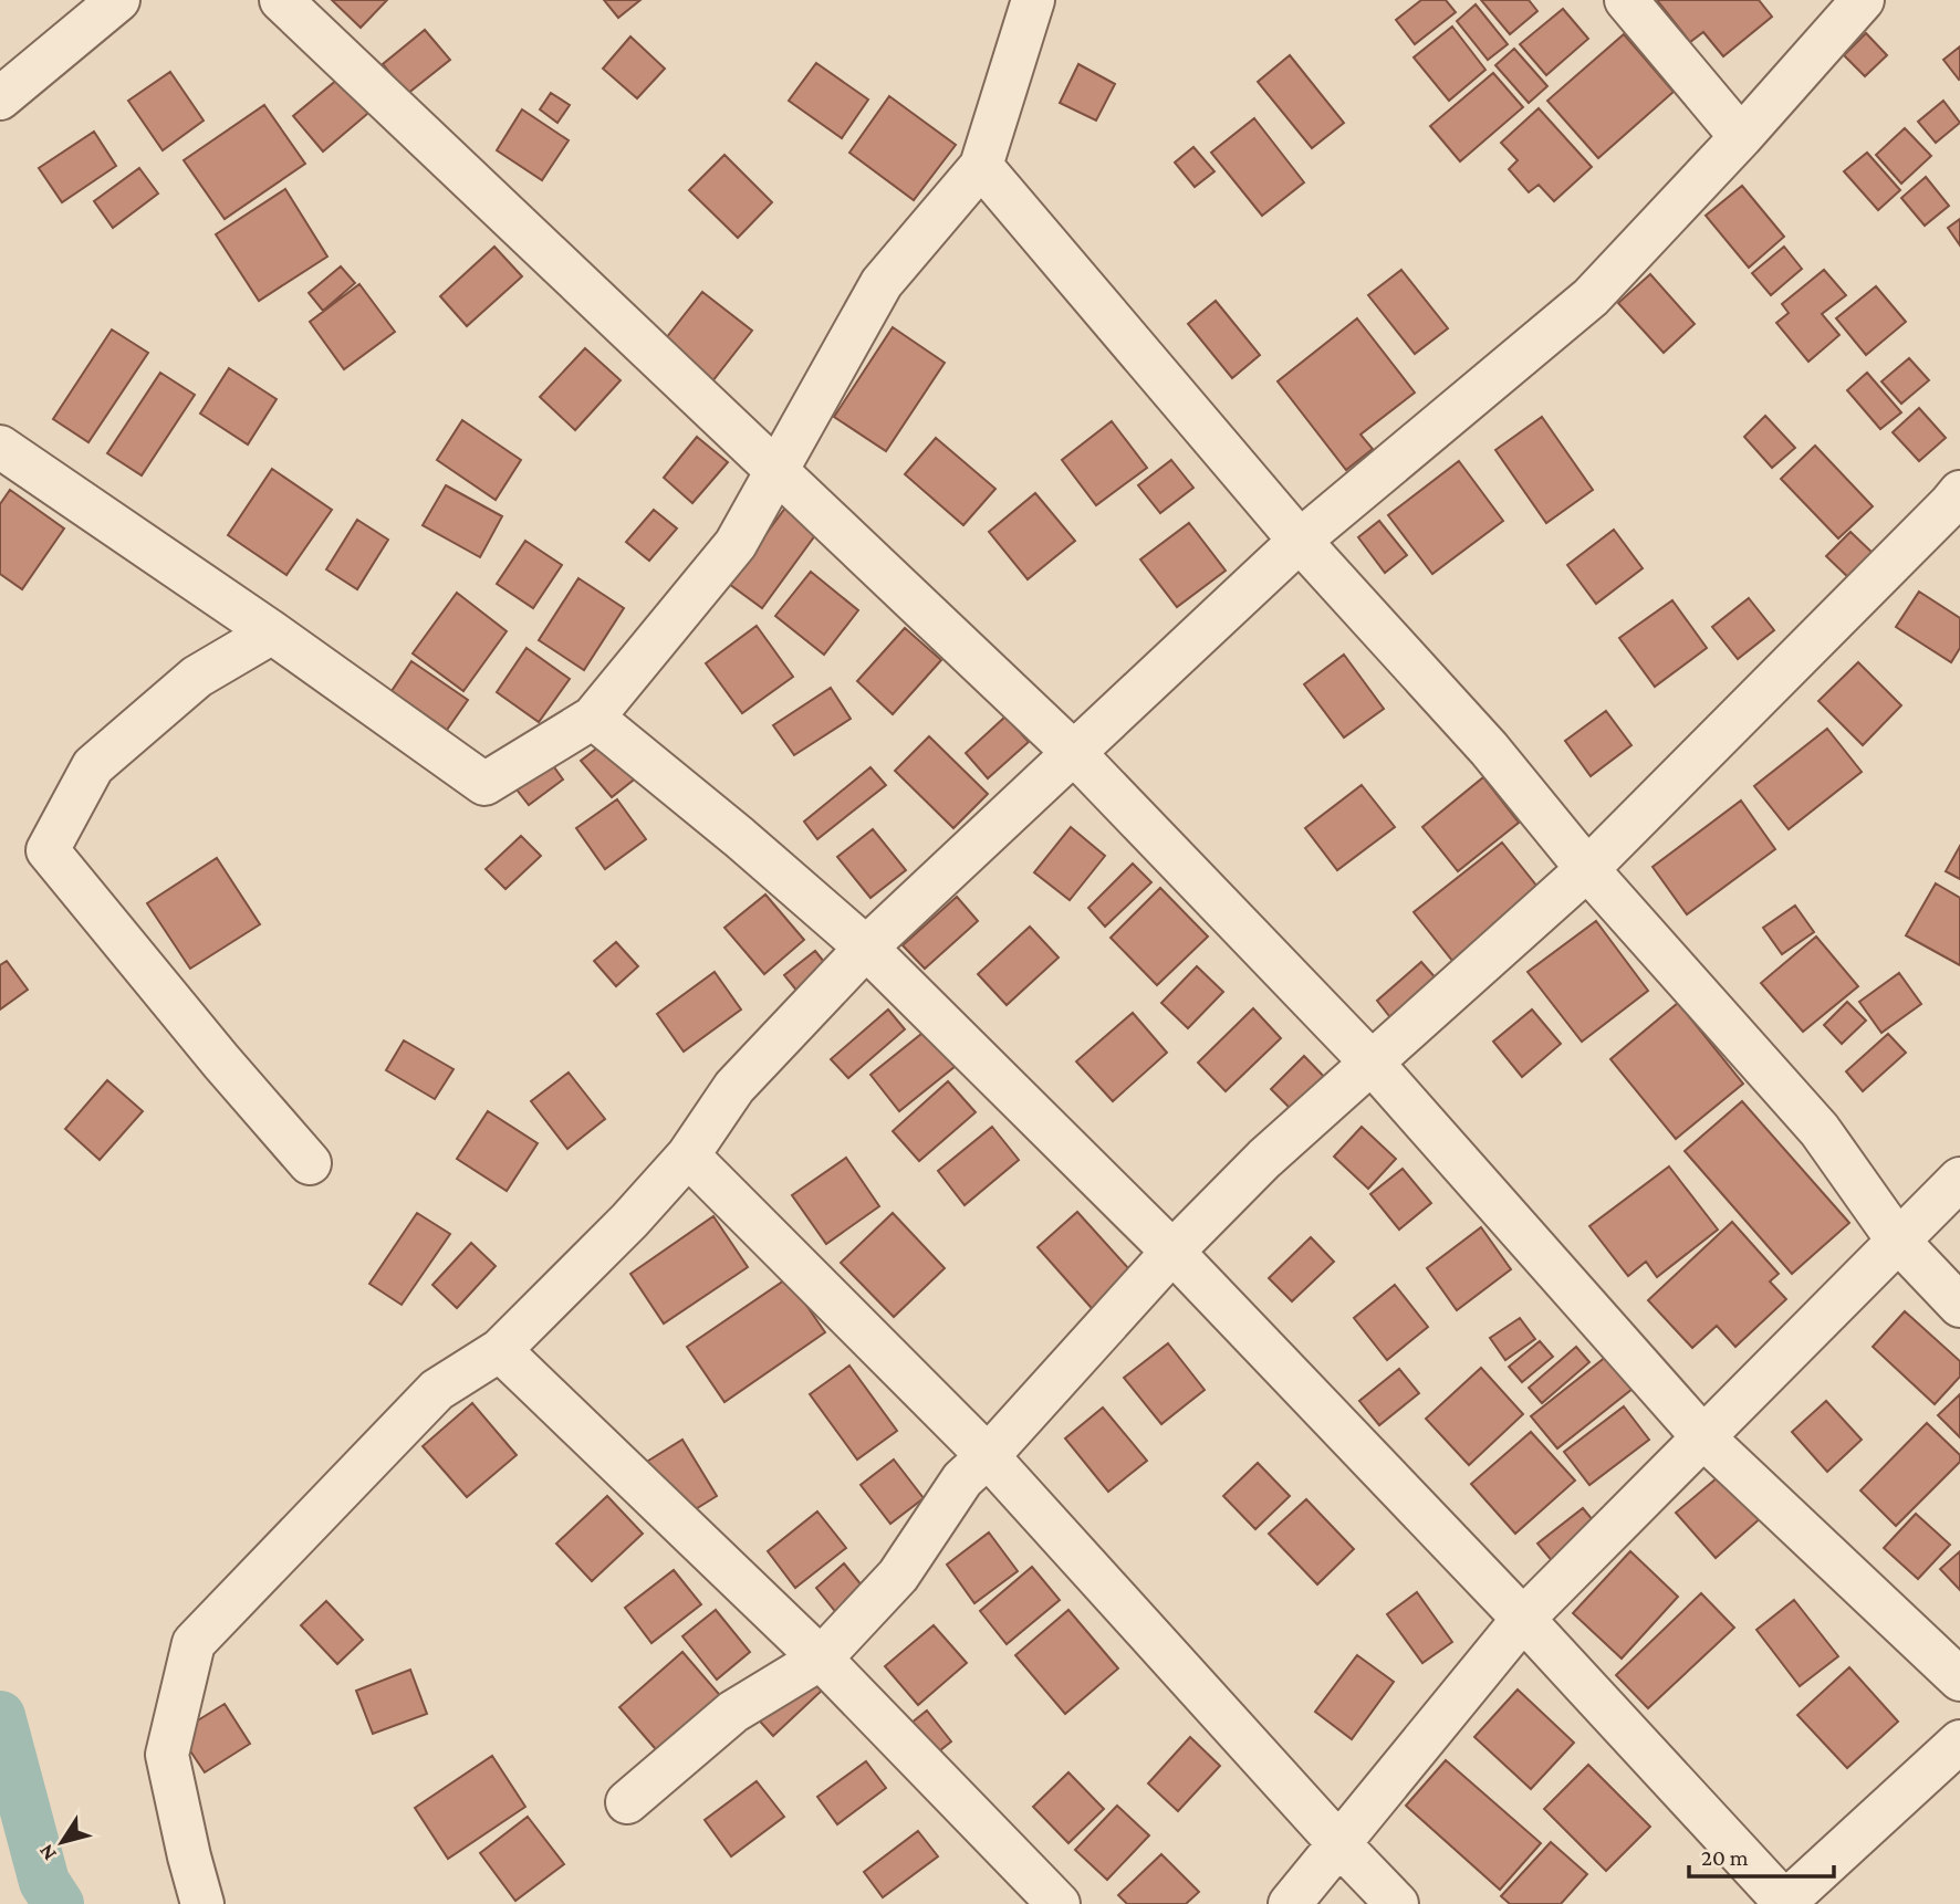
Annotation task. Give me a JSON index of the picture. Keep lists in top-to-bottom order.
{
  "scale_bar": "20 m",
  "north": "bottom left"
}
